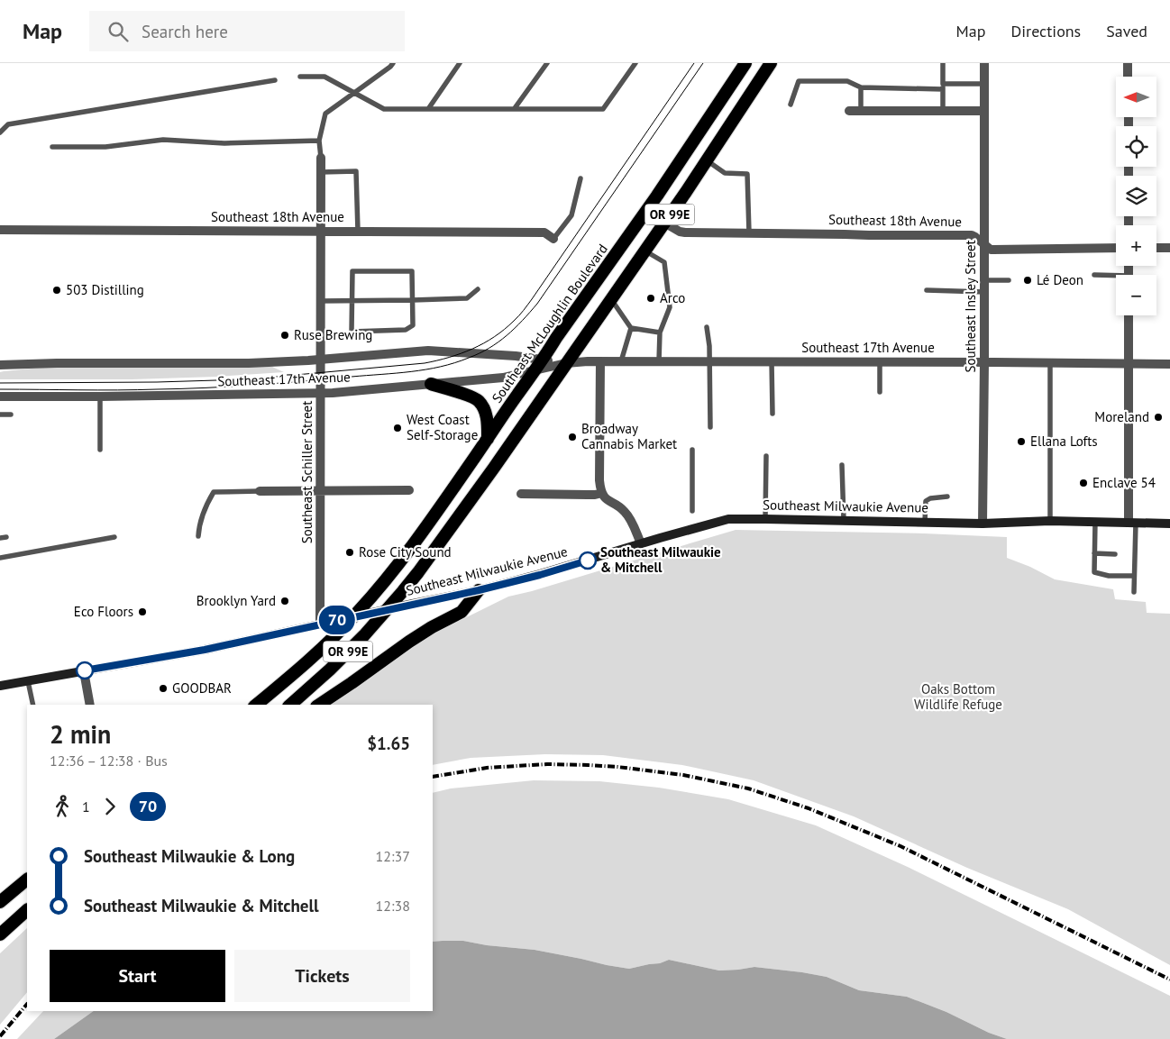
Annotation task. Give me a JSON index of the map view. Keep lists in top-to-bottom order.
{
  "streets": {
    "highway": ["OR 99E", "Southeast McLoughlin Boulevard"],
    "main road": ["Southeast Milwaukie Avenue"],
    "street": [
      "Southeast 18th Avenue",
      "Southeast Insley Street",
      "Southeast 17th Avenue",
      "Southeast Schiller Street"
    ]
  },
  "crossings": [
    ["OR 99E", "Southeast 18th Avenue"],
    ["OR 99E", "Southeast 17th Avenue"],
    ["Southeast 18th Avenue", "Southeast Insley Street"],
    ["Southeast 18th Avenue", "Southeast Schiller Street"],
    ["Southeast Insley Street", "Southeast 17th Avenue"],
    ["Southeast Insley Street", "Southeast Milwaukie Avenue"],
    ["Southeast McLoughlin Boulevard", "Southeast 17th Avenue"],
    ["Southeast 17th Avenue", "Southeast Schiller Street"],
    ["Southeast Schiller Street", "Southeast Milwaukie Avenue"]
  ],
  "parks": ["Oaks Bottom Wildlife Refuge"],
  "places": [
    "Lé Deon",
    "503 Distilling",
    "Arco",
    "Ruse Brewing",
    "Moreland",
    "West Coast Self-Storage",
    "Broadway Cannabis Market",
    "Ellana Lofts",
    "Enclave 54",
    "Rose City Sound",
    "Southeast Milwaukie & Mitchell",
    "Brooklyn Yard",
    "Eco Floors",
    "GOODBAR"
  ],
  "lines": ["bus line 70"],
  "north": "left",
  "page": {
    "header": "Map",
    "search": "Search here",
    "nav": ["Map", "Directions", "Saved"],
    "on_map": "70",
    "map_buttons": ["+", "−"],
    "heading": ["2 min", "12:36 – 12:38 · Bus", "$1.65"],
    "legs": ["1", "70"],
    "list": [
      {
        "name": "Southeast Milwaukie & Long",
        "value": "12:37"
      },
      {
        "name": "Southeast Milwaukie & Mitchell",
        "value": "12:38"
      }
    ],
    "buttons": ["Start", "Tickets"]
  }
}
